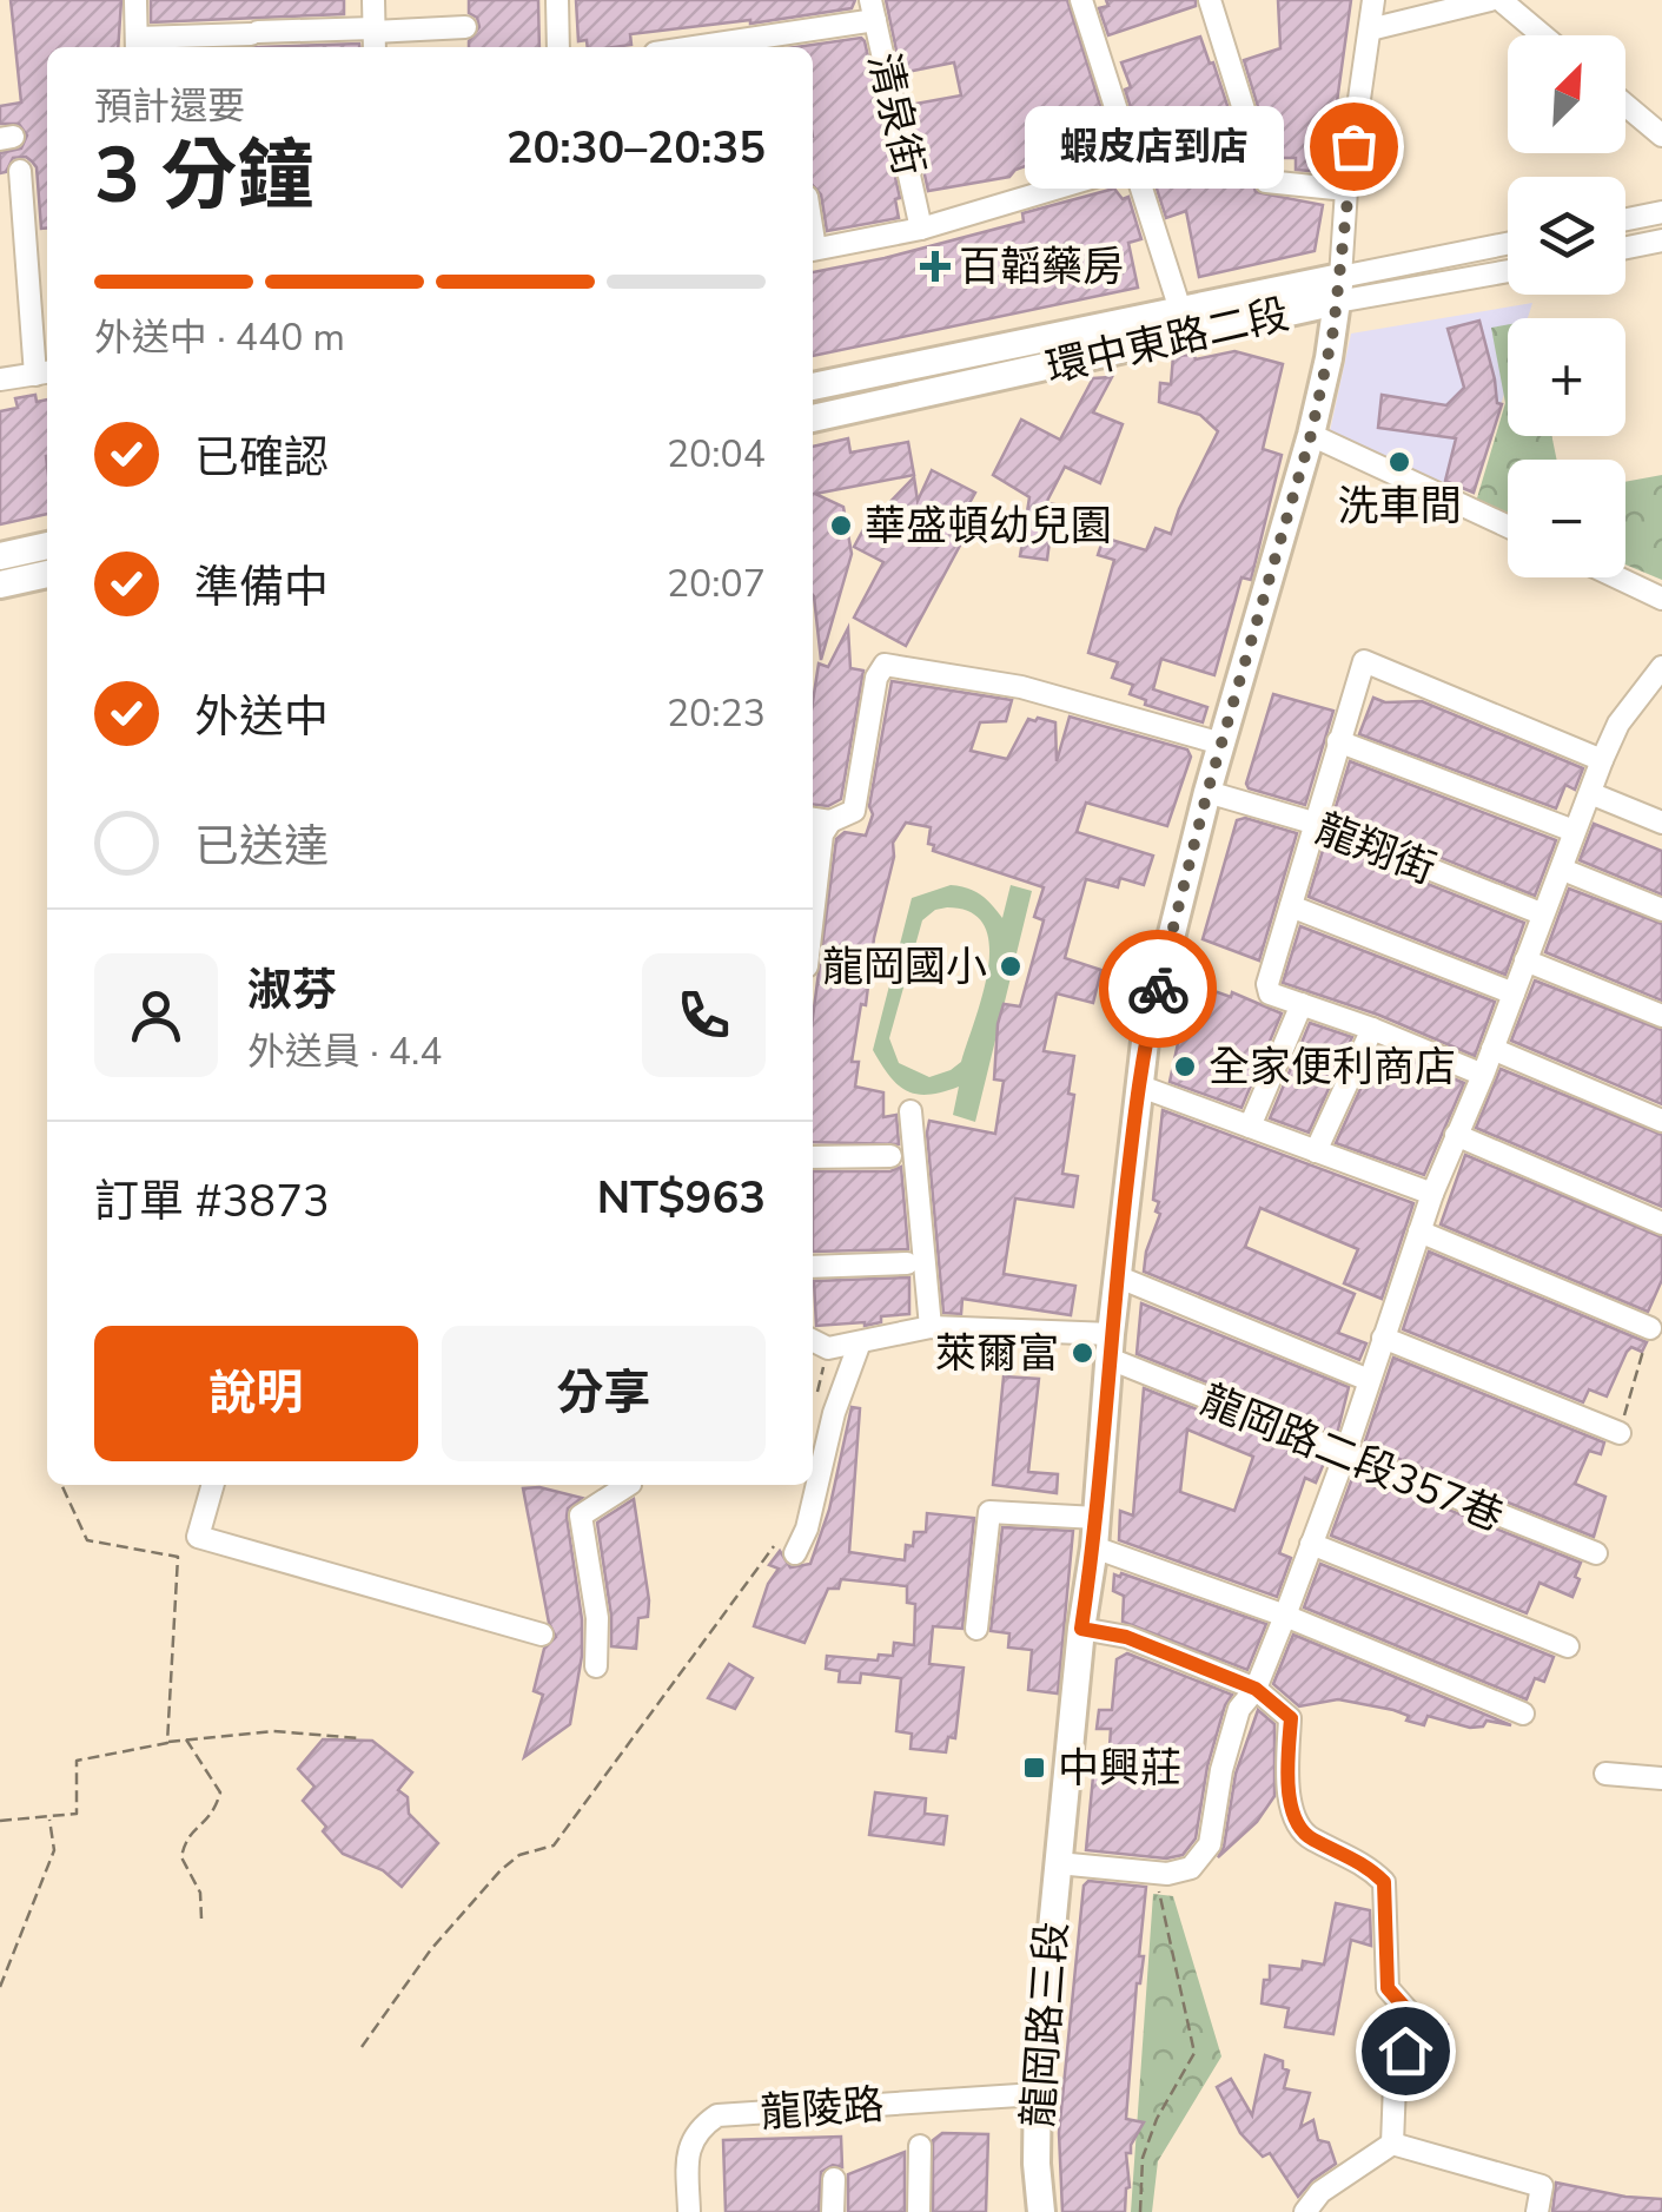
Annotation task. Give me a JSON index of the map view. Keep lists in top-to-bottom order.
{
  "streets": {
    "main road": ["環中東路二段", "龍岡路三段"],
    "street": [
      "清泉街",
      "龍翔街",
      "龍岡路二段357巷",
      "龍陵路"
    ]
  },
  "crossings": [
    ["環中東路二段", "龍岡路三段"],
    ["龍翔街", "龍岡路三段"],
    ["龍岡路二段357巷", "龍岡路三段"],
    ["龍岡路三段", "龍陵路"]
  ],
  "places": {
    "other": [
      "蝦皮店到店",
      "洗車間",
      "華盛頓幼兒園",
      "龍岡國小",
      "全家便利商店",
      "萊爾富"
    ],
    "health": ["百韜藥房"],
    "transit": ["中興莊"]
  },
  "north": "top right",
  "page": {
    "map_buttons": ["+", "−"],
    "heading": ["3 分鐘", "預計還要", "20:30–20:35"],
    "panel": [
      "淑芬",
      "外送員 · 4.4",
      "訂單 #3873",
      "NT$963"
    ],
    "bubble": "蝦皮店到店",
    "bar": "外送中 · 440 m",
    "list": [
      ["已確認", "20:04"],
      ["準備中", "20:07"],
      ["外送中", "20:23"],
      "已送達"
    ],
    "buttons": ["說明", "分享"]
  }
}
